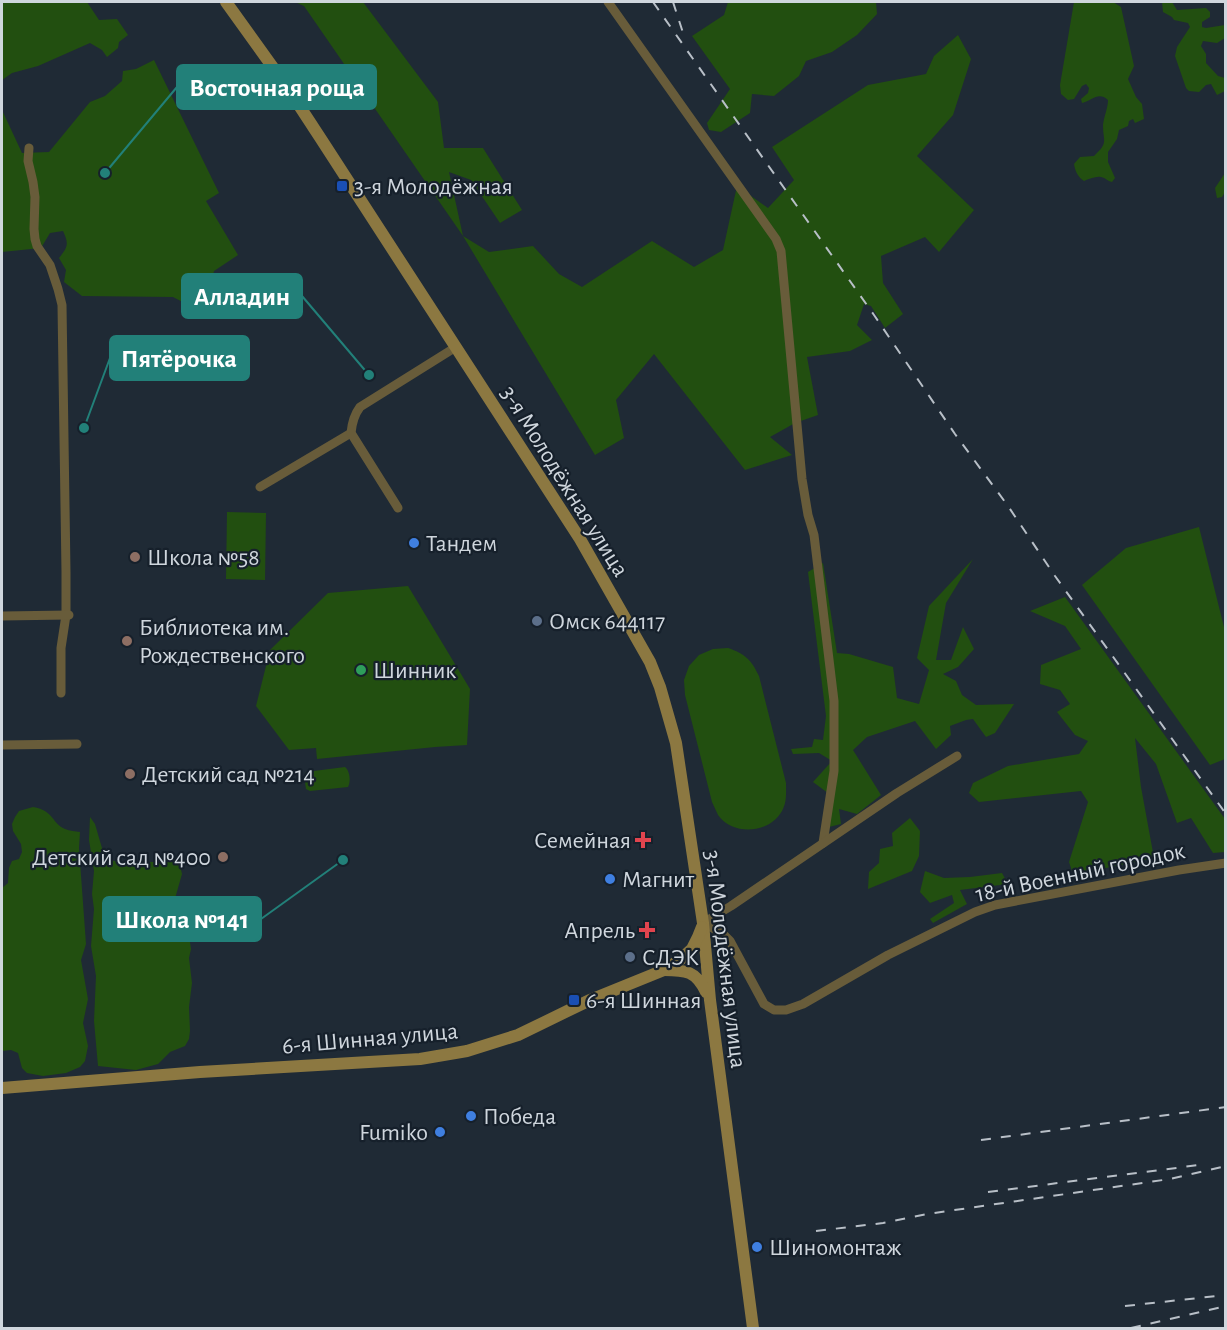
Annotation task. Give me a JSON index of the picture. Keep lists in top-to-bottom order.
{
  "streets": {
    "main road": ["3-я Молодёжная улица", "6-я Шинная улица"],
    "street": ["18-й Военный городок"]
  },
  "crossings": [
    ["3-я Молодёжная улица", "18-й Военный городок"],
    ["3-я Молодёжная улица", "6-я Шинная улица"],
    ["18-й Военный городок", "6-я Шинная улица"]
  ],
  "places": {
    "other": [
      "Восточная роща",
      "Алладин",
      "Пятёрочка",
      "Тандем",
      "Школа №58",
      "Омск 644117",
      "Библиотека им. Рождественского",
      "Шинник",
      "Детский сад №214",
      "Детский сад №400",
      "Школа №141",
      "Магнит",
      "СДЭК",
      "Победа",
      "Fumiko",
      "Шиномонтаж"
    ],
    "transit": ["3-я Молодёжная", "6-я Шинная"],
    "health": ["Семейная", "Апрель"]
  }
}
